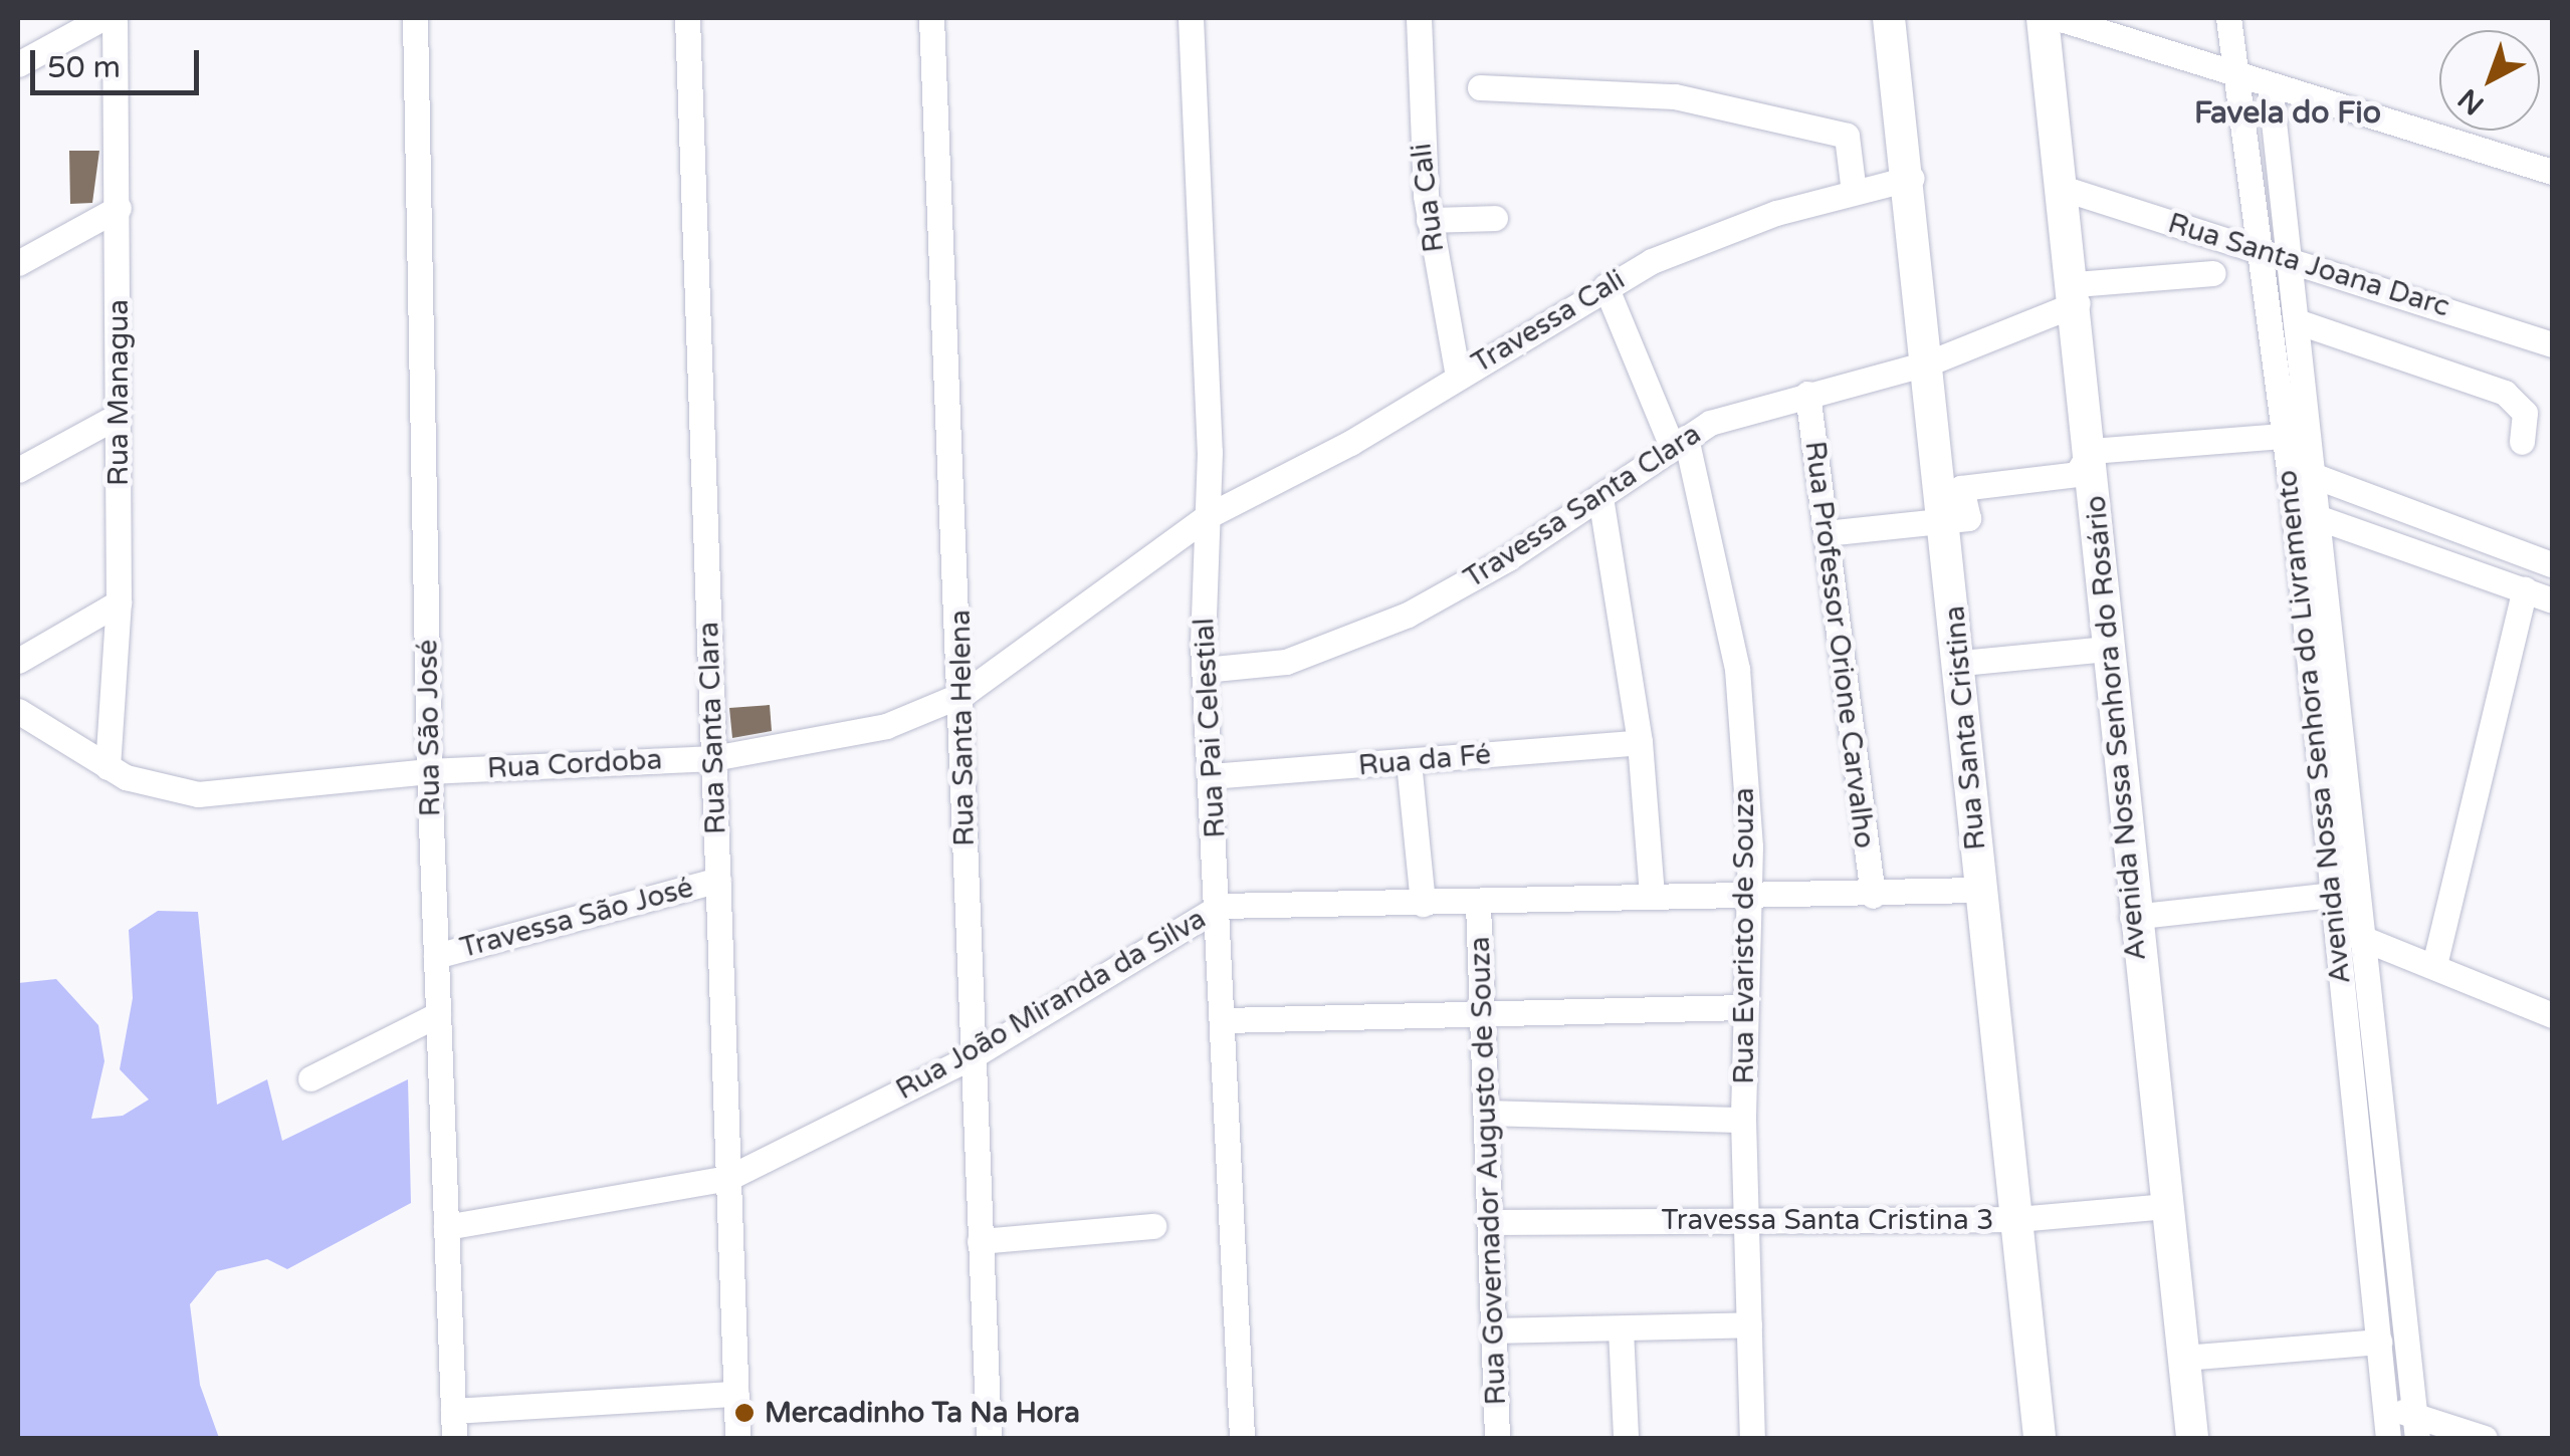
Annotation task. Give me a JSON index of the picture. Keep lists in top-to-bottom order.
{
  "streets": {
    "main road": ["Rua Santa Cristina", "Avenida Nossa Senhora do Rosário"],
    "street": [
      "Rua Cali",
      "Rua Santa Joana Darc",
      "Travessa Cali",
      "Rua Managua",
      "Travessa Santa Clara",
      "Rua Professor Orione Carvalho",
      "Avenida Nossa Senhora do Livramento",
      "Rua São José",
      "Rua Santa Clara",
      "Rua Santa Helena",
      "Rua Pai Celestial",
      "Rua da Fé",
      "Rua Cordoba",
      "Travessa São José",
      "Rua Evaristo de Souza",
      "Rua João Miranda da Silva",
      "Rua Governador Augusto de Souza",
      "Travessa Santa Cristina 3"
    ]
  },
  "crossings": [
    ["Rua Cali", "Travessa Cali"],
    ["Rua Santa Joana Darc", "Avenida Nossa Senhora do Livramento"],
    ["Rua Santa Joana Darc", "Avenida Nossa Senhora do Rosário"],
    ["Travessa Cali", "Rua Pai Celestial"],
    ["Travessa Cali", "Rua Santa Cristina"],
    ["Travessa Cali", "Rua Cordoba"],
    ["Travessa Cali", "Rua Evaristo de Souza"],
    ["Rua Managua", "Rua Cordoba"],
    ["Travessa Santa Clara", "Rua Professor Orione Carvalho"],
    ["Travessa Santa Clara", "Rua Pai Celestial"],
    ["Travessa Santa Clara", "Rua Santa Cristina"],
    ["Travessa Santa Clara", "Avenida Nossa Senhora do Rosário"],
    ["Travessa Santa Clara", "Rua Evaristo de Souza"],
    ["Rua Professor Orione Carvalho", "Rua João Miranda da Silva"],
    ["Rua São José", "Rua Cordoba"],
    ["Rua São José", "Travessa São José"],
    ["Rua São José", "Rua João Miranda da Silva"],
    ["Rua Santa Clara", "Rua Cordoba"],
    ["Rua Santa Clara", "Travessa São José"],
    ["Rua Santa Clara", "Rua João Miranda da Silva"],
    ["Rua Santa Helena", "Rua Cordoba"],
    ["Rua Santa Helena", "Rua João Miranda da Silva"],
    ["Rua Pai Celestial", "Rua da Fé"],
    ["Rua Pai Celestial", "Rua Cordoba"],
    ["Rua Pai Celestial", "Rua João Miranda da Silva"],
    ["Rua Santa Cristina", "Rua João Miranda da Silva"],
    ["Rua Santa Cristina", "Travessa Santa Cristina 3"],
    ["Avenida Nossa Senhora do Rosário", "Travessa Santa Cristina 3"],
    ["Rua Evaristo de Souza", "Rua João Miranda da Silva"],
    ["Rua Evaristo de Souza", "Travessa Santa Cristina 3"],
    ["Rua João Miranda da Silva", "Rua Governador Augusto de Souza"],
    ["Rua Governador Augusto de Souza", "Travessa Santa Cristina 3"]
  ],
  "districts": ["Favela do Fio"],
  "places": ["Mercadinho Ta Na Hora"],
  "scale_bar": "50 m",
  "north": "bottom left"
}
